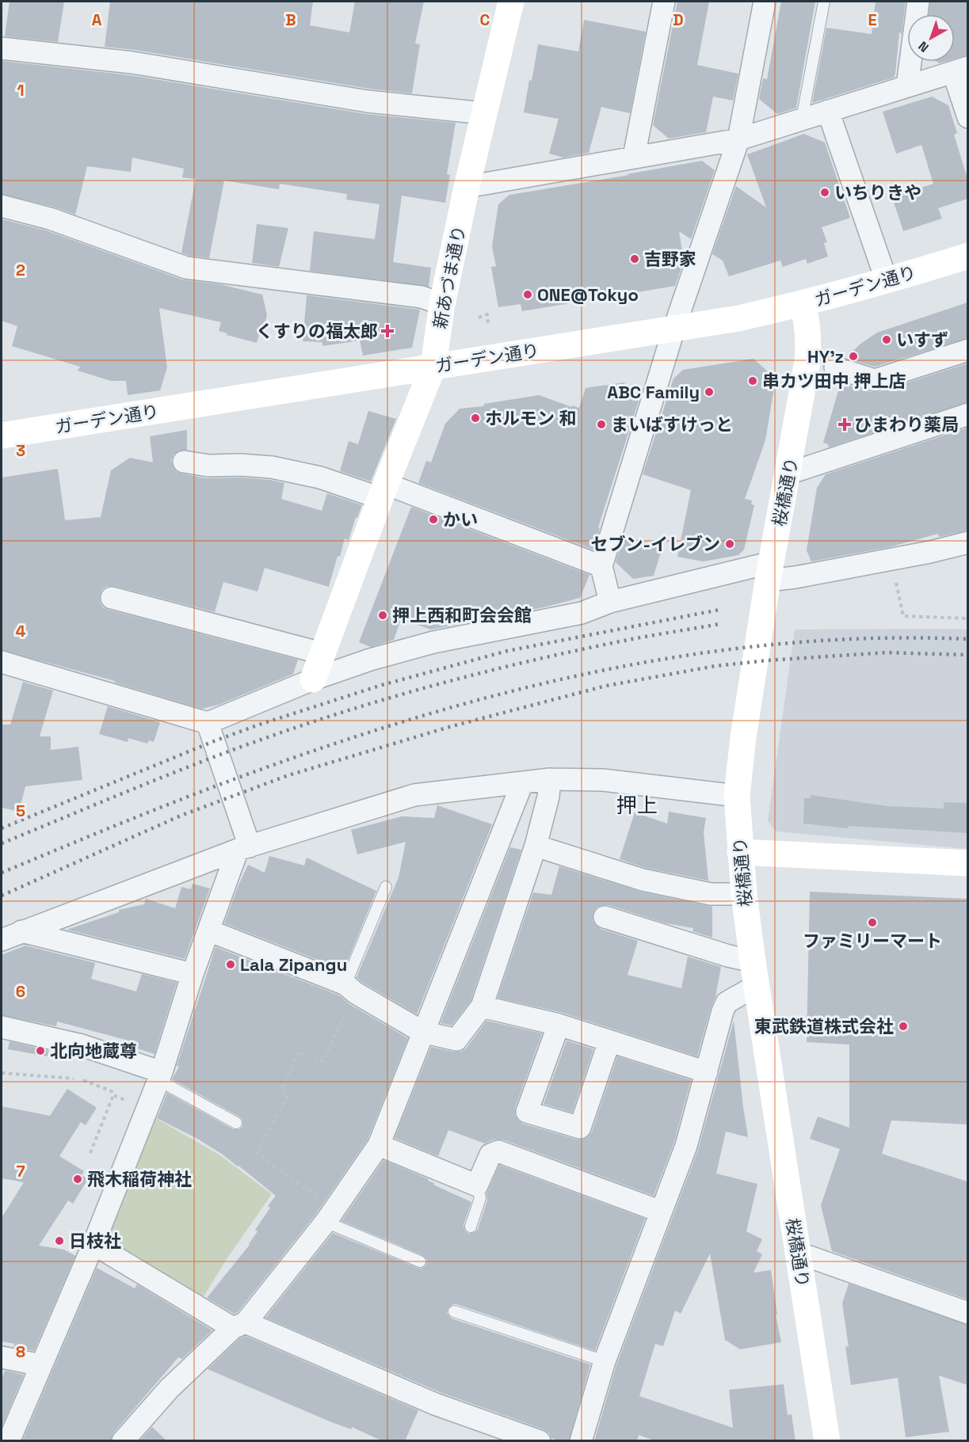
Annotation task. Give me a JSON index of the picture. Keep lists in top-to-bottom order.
{
  "streets": {
    "street": ["新あづま通り", "ガーデン通り", "桜橋通り"]
  },
  "crossings": [
    ["新あづま通り", "ガーデン通り"],
    ["ガーデン通り", "桜橋通り"]
  ],
  "districts": ["押上"],
  "places": {
    "other": [
      "いちりきや",
      "吉野家",
      "ONE@Tokyo",
      "いすず",
      "HY’z",
      "串カツ田中 押上店",
      "ABC Family",
      "ホルモン 和",
      "まいばすけっと",
      "かい",
      "セブン-イレブン",
      "押上西和町会会館",
      "ファミリーマート",
      "Lala Zipangu",
      "東武鉄道株式会社",
      "北向地蔵尊",
      "飛木稲荷神社",
      "日枝社"
    ],
    "health": ["くすりの福太郎", "ひまわり薬局"]
  },
  "north": "bottom left",
  "grid": {
    "columns": [
      "A",
      "B",
      "C",
      "D",
      "E"
    ],
    "rows": [
      "1",
      "2",
      "3",
      "4",
      "5",
      "6",
      "7",
      "8"
    ]
  }
}
